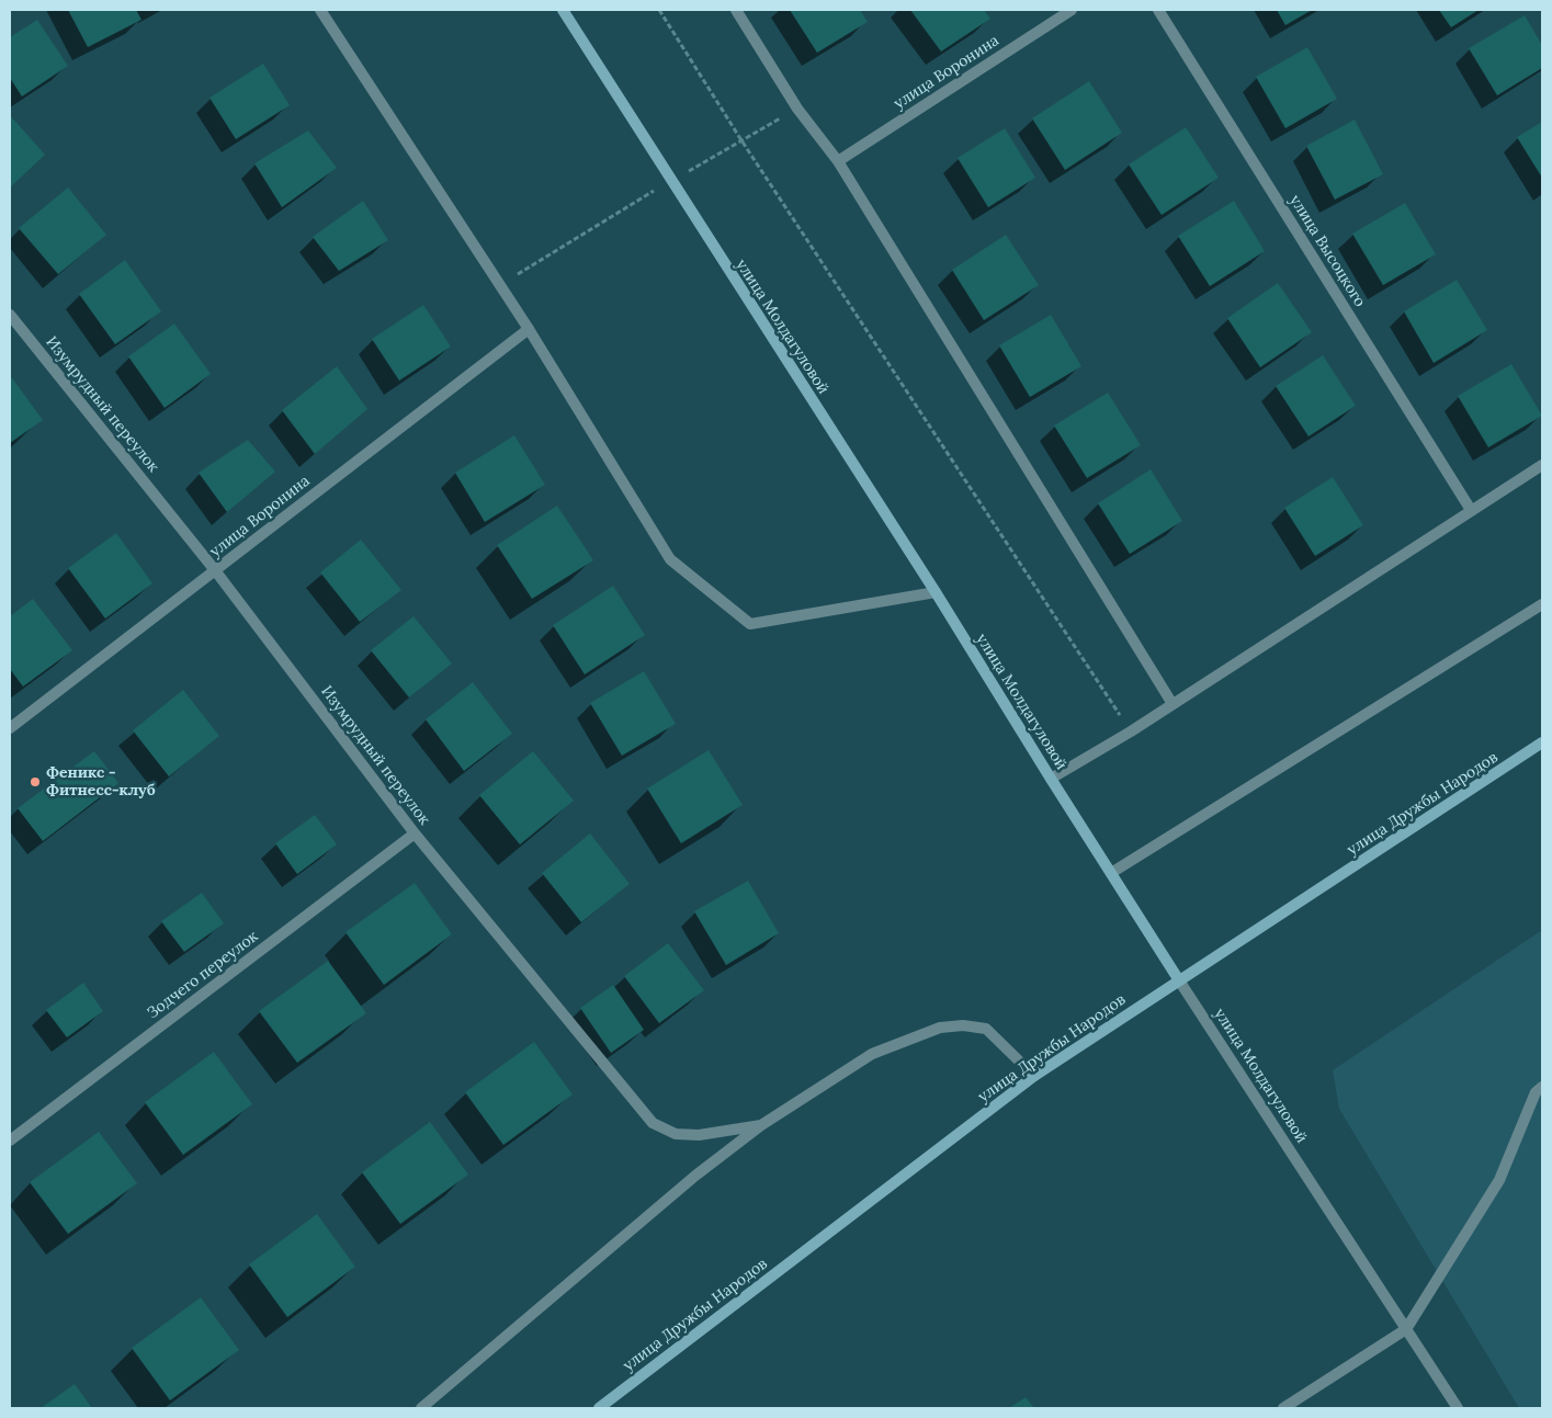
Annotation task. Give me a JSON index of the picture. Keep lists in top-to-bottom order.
{
  "streets": {
    "street": [
      "улица Воронина",
      "улица Высоцкого",
      "улица Молдагуловой",
      "Изумрудный переулок",
      "улица Дружбы Народов",
      "Зодчего переулок"
    ]
  },
  "crossings": [
    ["улица Воронина", "Изумрудный переулок"],
    ["улица Молдагуловой", "улица Дружбы Народов"],
    ["Изумрудный переулок", "Зодчего переулок"]
  ],
  "places": ["Феникс - Фитнесс-клуб"]
}
